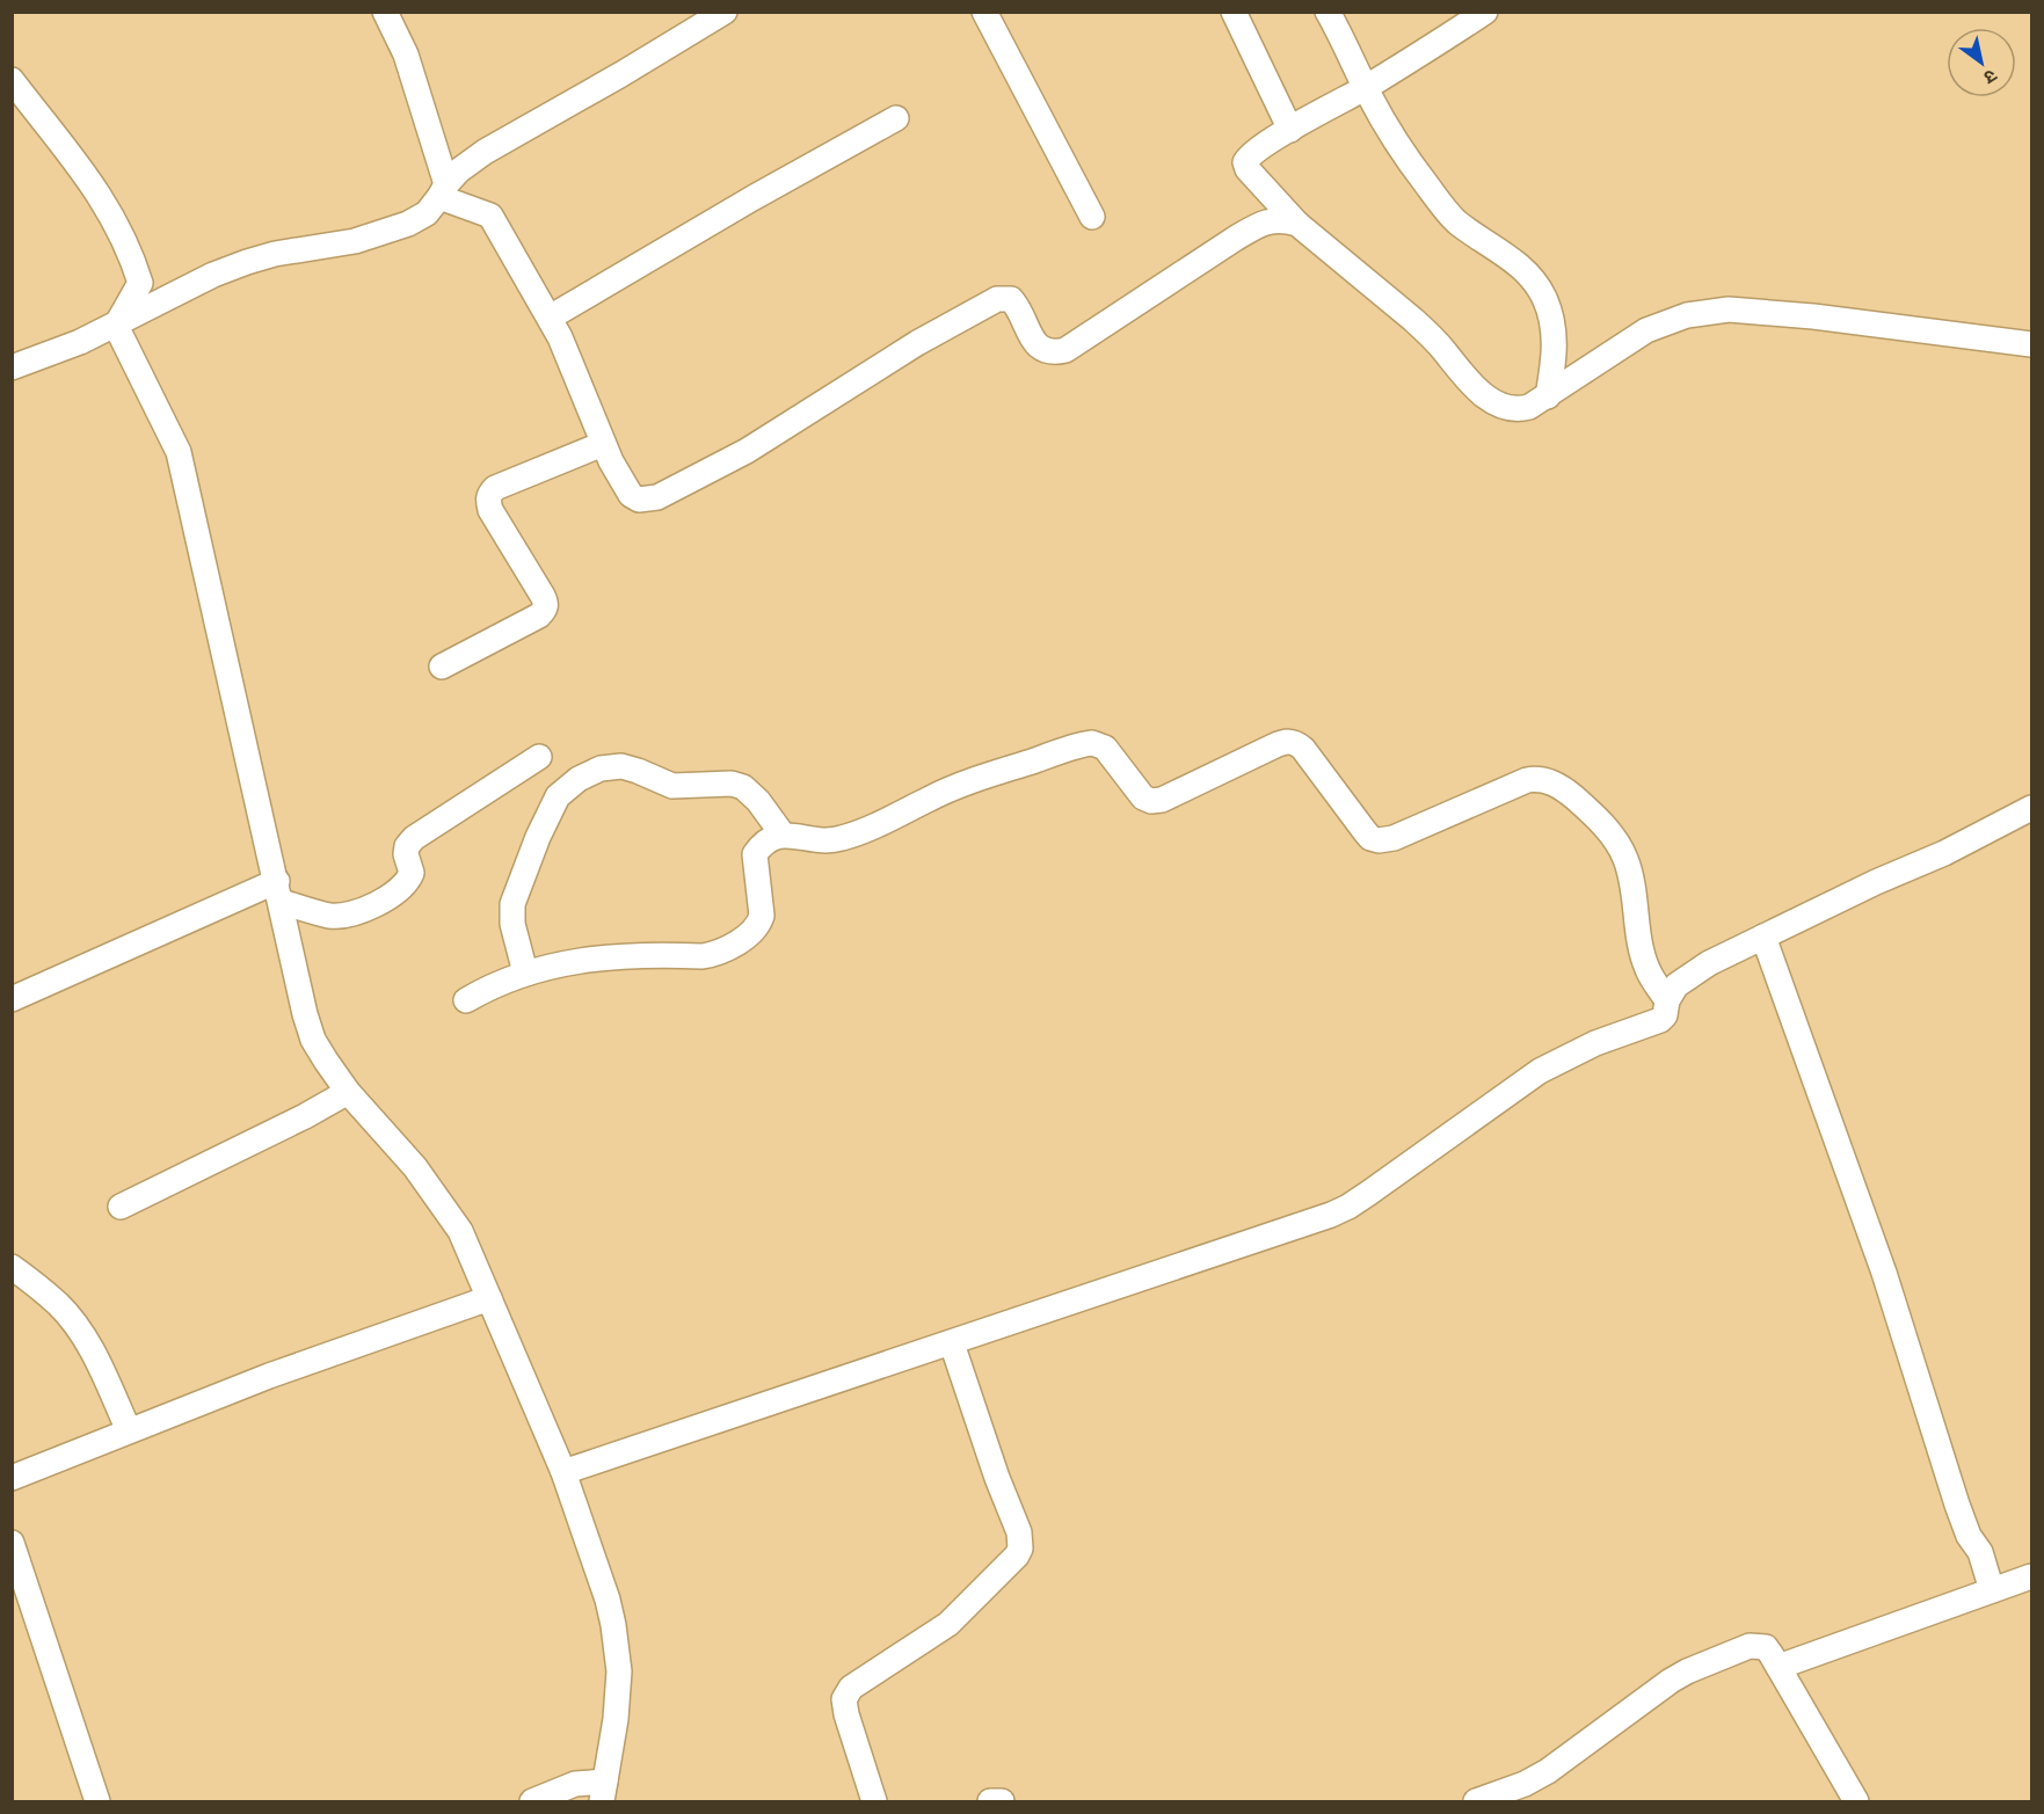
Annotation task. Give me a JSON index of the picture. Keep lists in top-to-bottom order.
{
  "north": "bottom right"
}
